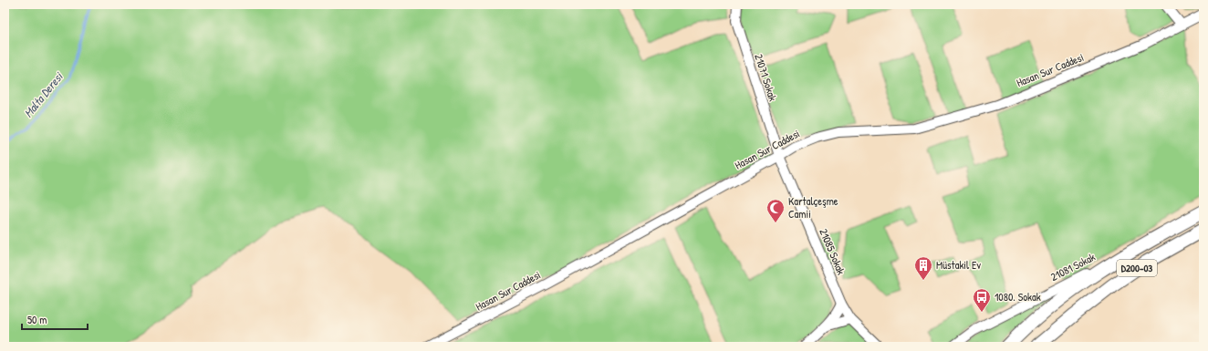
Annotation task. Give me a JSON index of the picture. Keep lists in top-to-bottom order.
{
  "streets": {
    "highway": ["D200-03"],
    "street": [
      "Hasan Sur Caddesi",
      "21071 Sokak",
      "21085 Sokak",
      "21081 Sokak"
    ]
  },
  "crossings": [
    ["Hasan Sur Caddesi", "21071 Sokak"],
    ["Hasan Sur Caddesi", "21085 Sokak"],
    ["21071 Sokak", "21085 Sokak"],
    ["21081 Sokak", "D200-03"]
  ],
  "water": ["Malta Deresi"],
  "places": {
    "mosque": ["Kartalçeşme Camii"],
    "building": ["Müstakil Ev"],
    "bus stop": ["1080. Sokak"]
  },
  "scale_bar": "50 m"
}
